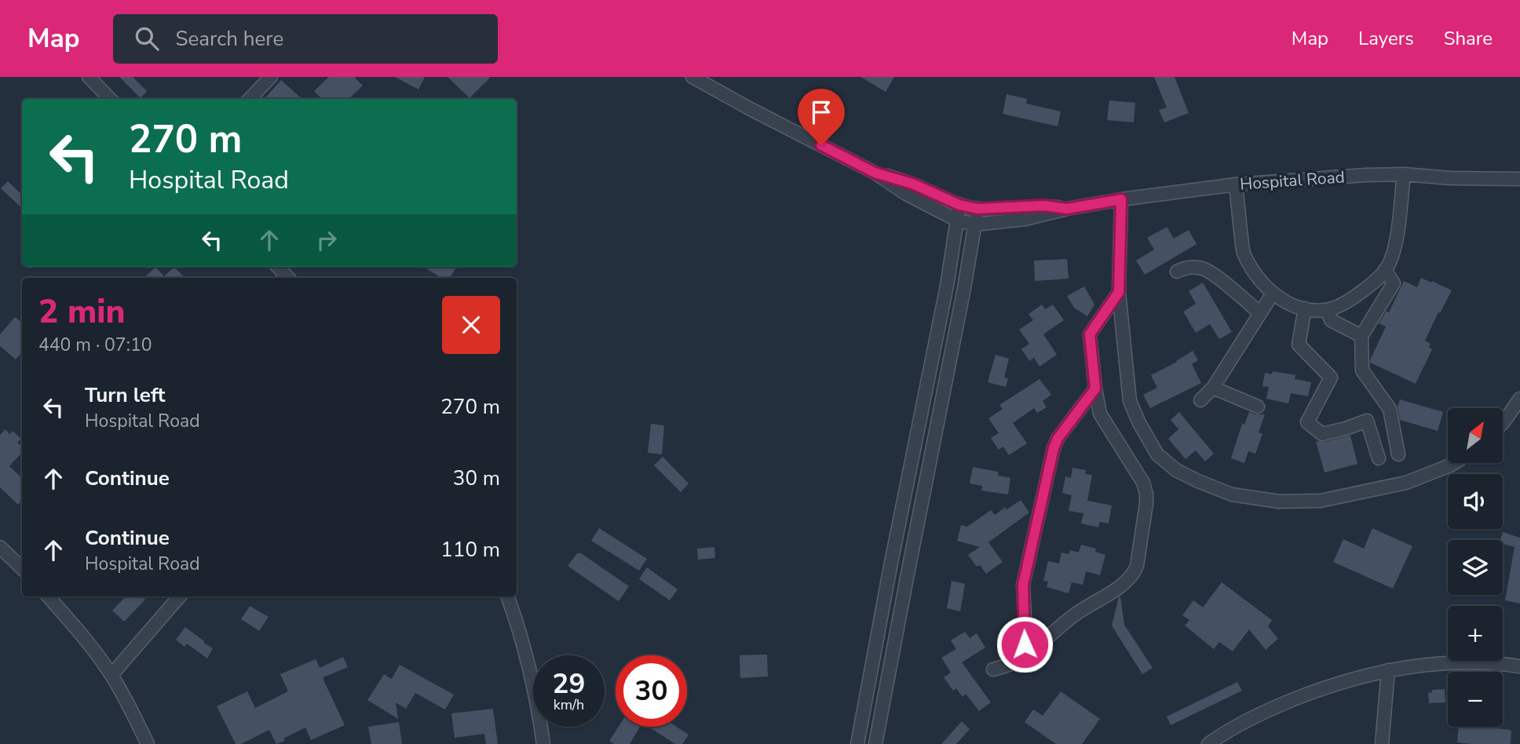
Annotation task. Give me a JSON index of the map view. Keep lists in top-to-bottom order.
{
  "streets": {
    "street": ["Hospital Road"]
  },
  "north": "top right",
  "page": {
    "header": "Map",
    "search": "Search here",
    "nav": ["Map", "Layers", "Share"],
    "turn": ["270 m", "Hospital Road"],
    "heading": ["2 min", "440 m · 07:10"],
    "list": [
      {
        "name": "Turn left",
        "note": "Hospital Road",
        "value": "270 m"
      },
      {
        "name": "Continue",
        "value": "30 m"
      },
      {
        "name": "Continue",
        "note": "Hospital Road",
        "value": "110 m"
      }
    ],
    "map_buttons": ["+", "−"],
    "speed": "29 km/h",
    "limit": "30"
  }
}
